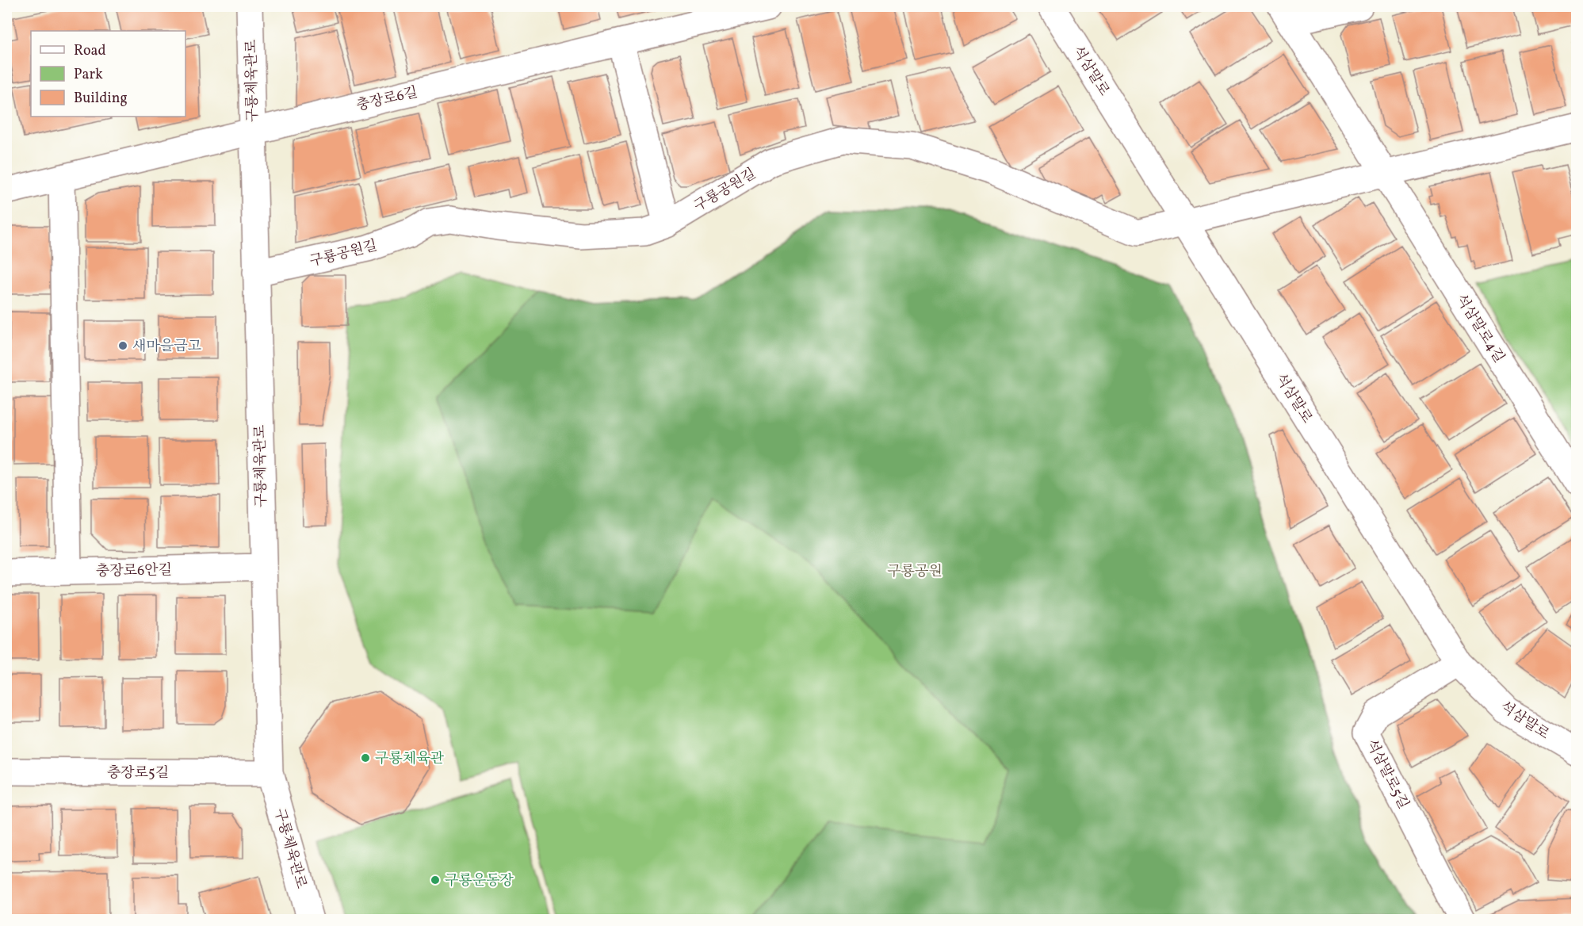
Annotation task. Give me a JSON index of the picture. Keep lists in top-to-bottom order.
{
  "streets": {
    "street": [
      "석삼말로",
      "구룡체육관로",
      "충장로6길",
      "구룡공원길",
      "석삼말로4길",
      "충장로6안길",
      "충장로5길",
      "석삼말로5길"
    ]
  },
  "crossings": [
    ["석삼말로", "구룡공원길"],
    ["석삼말로", "석삼말로5길"],
    ["구룡체육관로", "충장로6길"],
    ["구룡체육관로", "구룡공원길"],
    ["구룡체육관로", "충장로6안길"],
    ["구룡체육관로", "충장로5길"],
    ["구룡공원길", "석삼말로4길"]
  ],
  "parks": ["구룡공원"],
  "places": ["새마을금고", "구룡체육관", "구룡운동장"],
  "legend": ["Road", "Park", "Building"]
}
